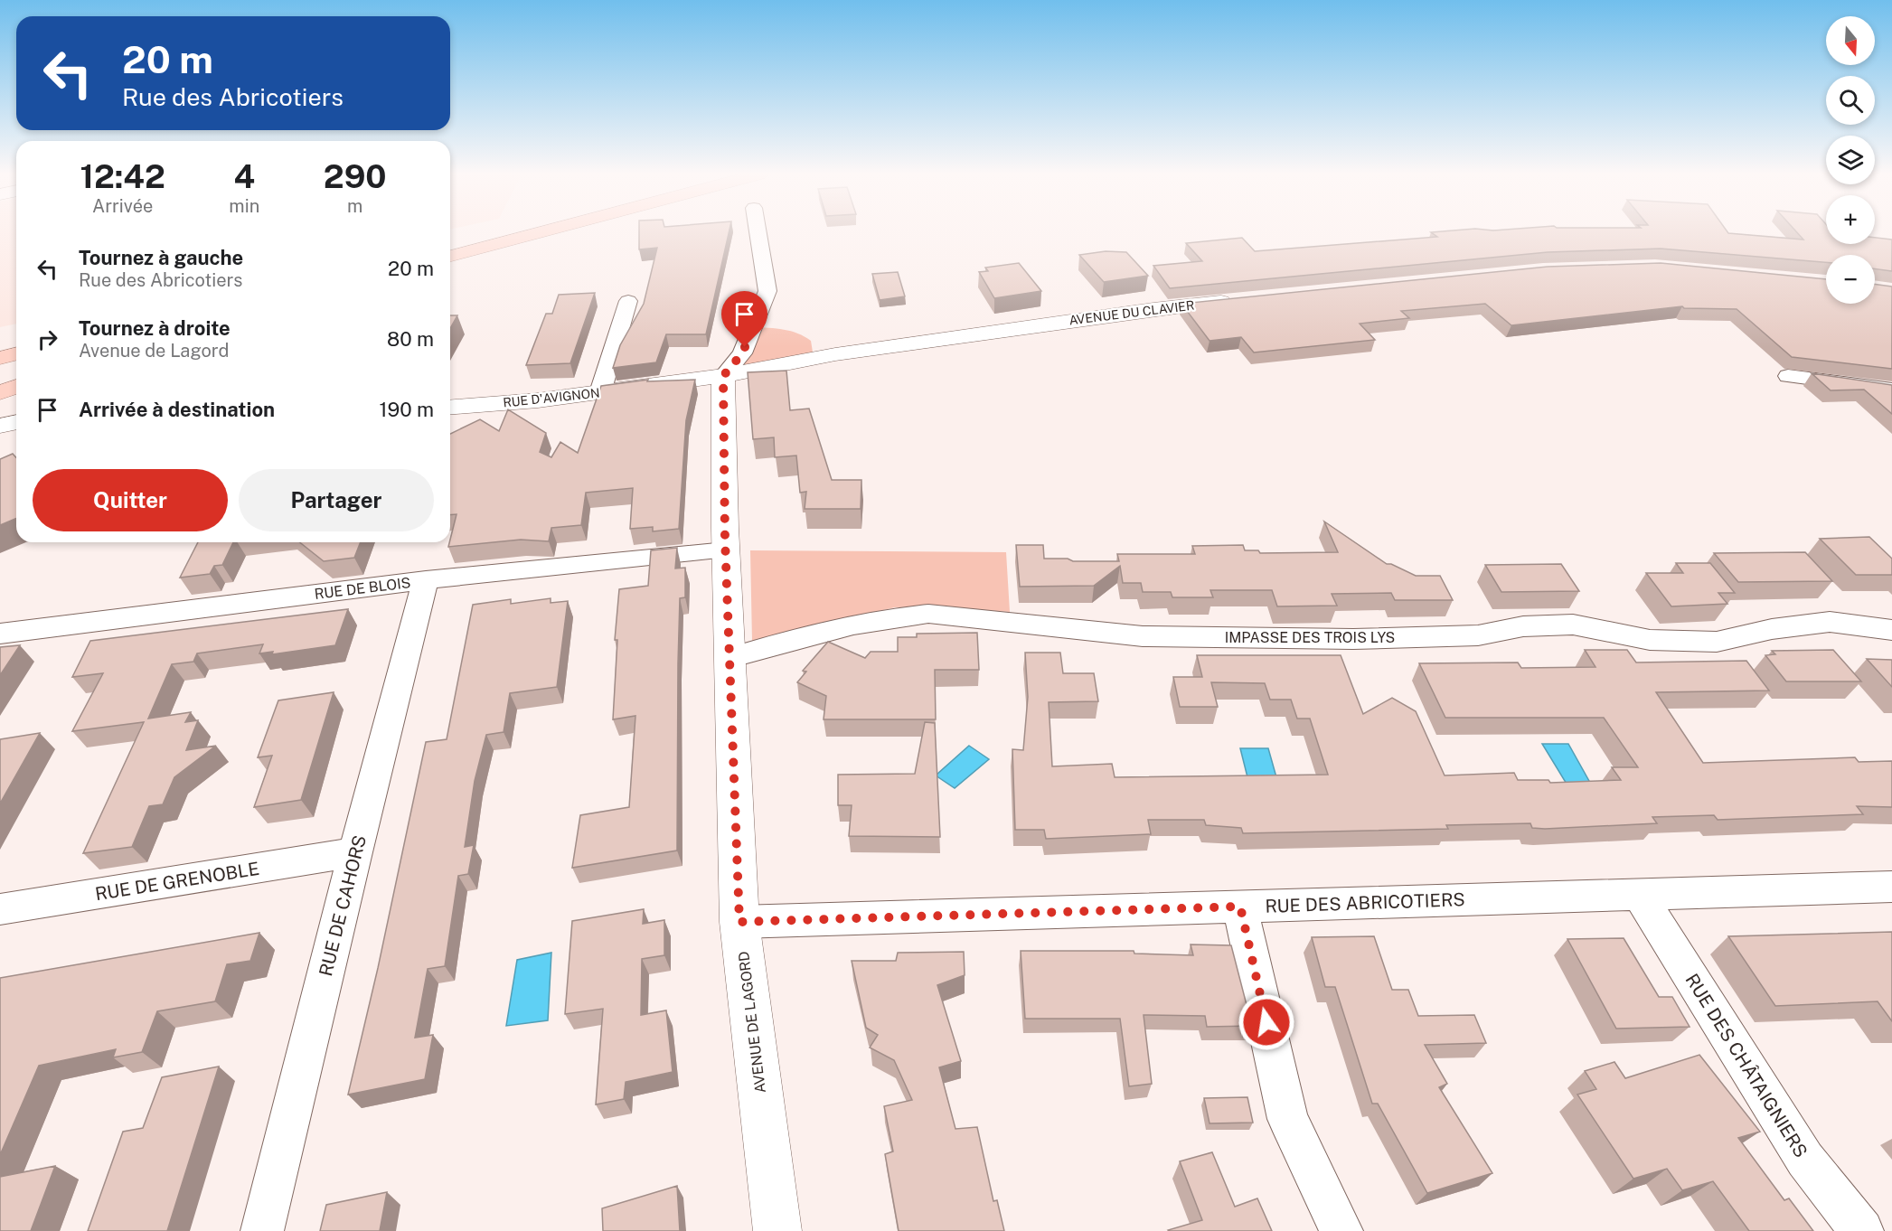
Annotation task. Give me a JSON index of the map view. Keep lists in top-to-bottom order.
{
  "streets": {
    "street": [
      "AVENUE DU CLAVIER",
      "RUE D'AVIGNON",
      "RUE DE BLOIS",
      "IMPASSE DES TROIS LYS",
      "RUE DE GRENOBLE",
      "RUE DES ABRICOTIERS",
      "RUE DE CAHORS",
      "AVENUE DE LAGORD",
      "RUE DES CHÂTAIGNIERS"
    ]
  },
  "crossings": [
    ["AVENUE DU CLAVIER", "RUE D'AVIGNON"],
    ["AVENUE DU CLAVIER", "AVENUE DE LAGORD"],
    ["RUE D'AVIGNON", "AVENUE DE LAGORD"],
    ["RUE DE BLOIS", "RUE DE CAHORS"],
    ["RUE DE BLOIS", "AVENUE DE LAGORD"],
    ["IMPASSE DES TROIS LYS", "AVENUE DE LAGORD"],
    ["RUE DE GRENOBLE", "RUE DE CAHORS"],
    ["RUE DES ABRICOTIERS", "AVENUE DE LAGORD"],
    ["RUE DES ABRICOTIERS", "RUE DES CHÂTAIGNIERS"]
  ],
  "north": "bottom",
  "page": {
    "map_buttons": ["+", "−"],
    "turn": ["20 m", "Rue des Abricotiers"],
    "eta": [
      "12:42",
      "Arrivée",
      "4",
      "min",
      "290",
      "m"
    ],
    "list": [
      {
        "name": "Tournez à gauche",
        "note": "Rue des Abricotiers",
        "value": "20 m"
      },
      {
        "name": "Tournez à droite",
        "note": "Avenue de Lagord",
        "value": "80 m"
      },
      {
        "name": "Arrivée à destination",
        "value": "190 m"
      }
    ],
    "buttons": ["Quitter", "Partager"]
  }
}
